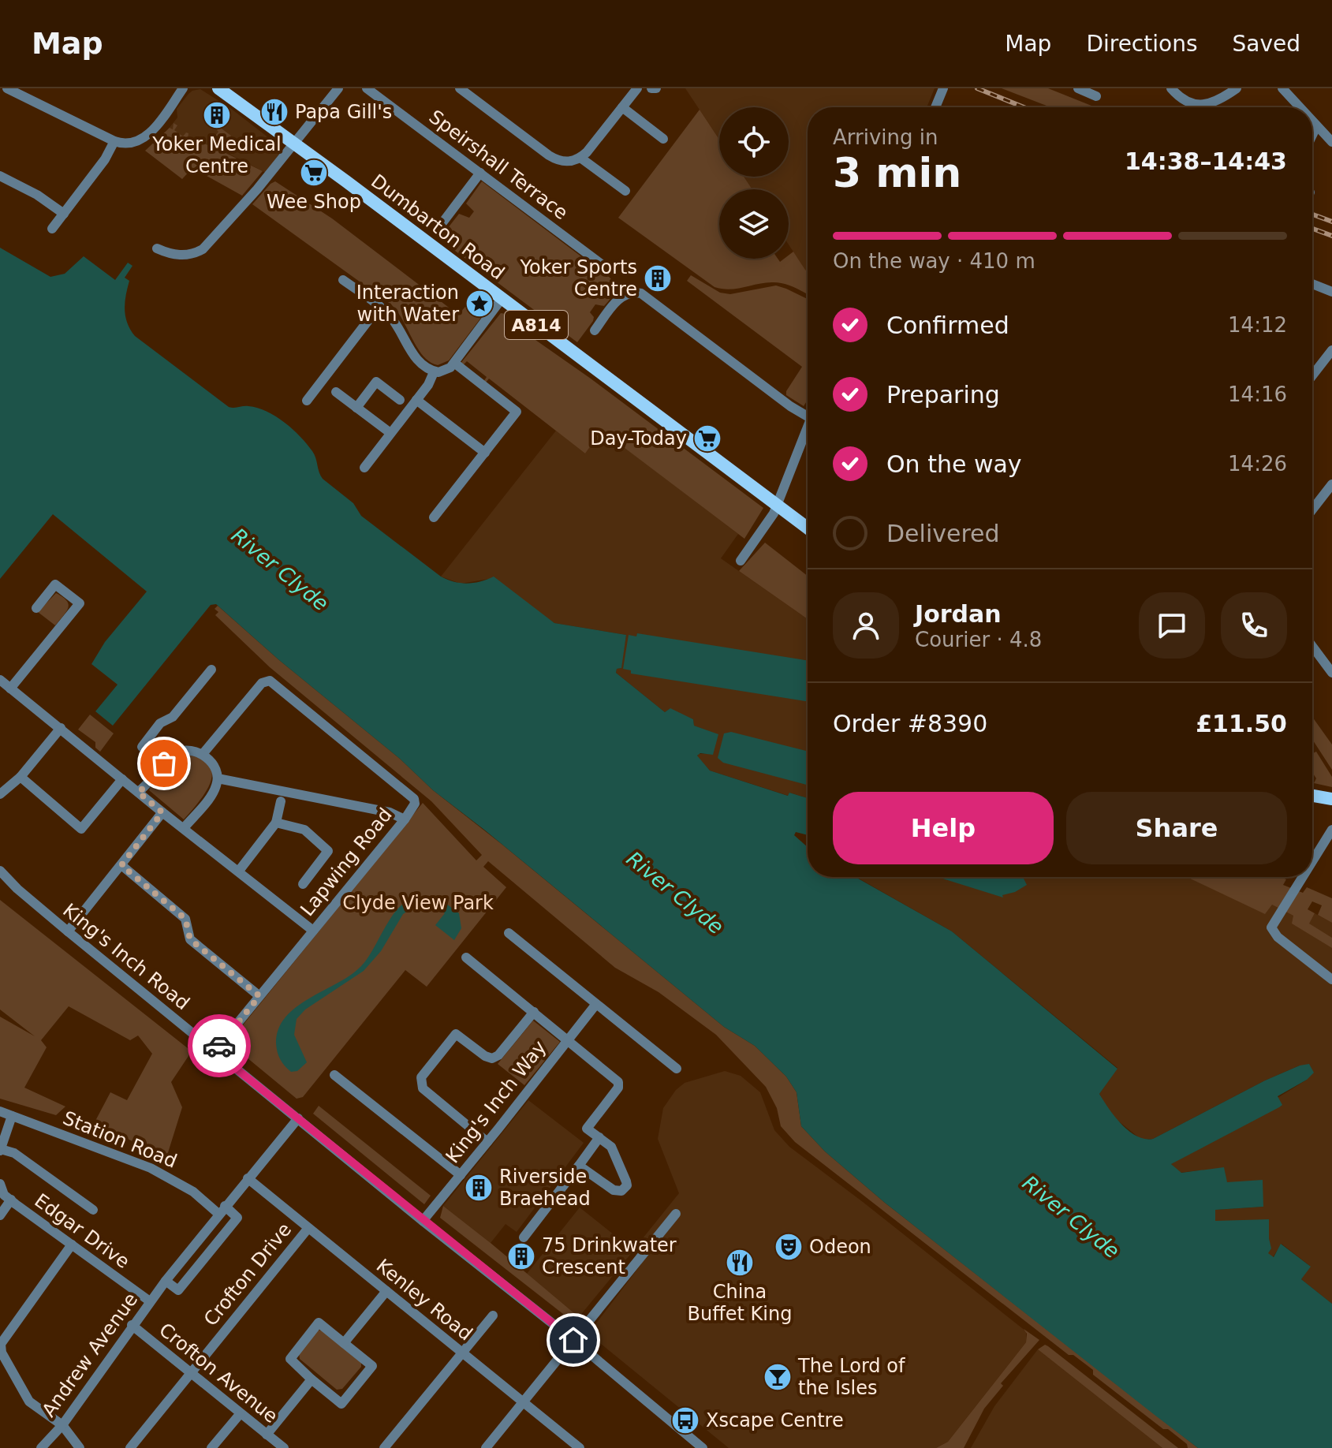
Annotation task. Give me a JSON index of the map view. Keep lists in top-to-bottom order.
{
  "streets": {
    "main road": ["Dumbarton Road", "A814"],
    "street": [
      "Speirshall Terrace",
      "Lapwing Road",
      "King's Inch Road",
      "King's Inch Way",
      "Station Road",
      "Edgar Drive",
      "Crofton Drive",
      "Kenley Road",
      "Andrew Avenue",
      "Crofton Avenue"
    ]
  },
  "crossings": [
    ["Lapwing Road", "King's Inch Road"],
    ["King's Inch Road", "King's Inch Way"],
    ["King's Inch Road", "Andrew Avenue"],
    ["Station Road", "Andrew Avenue"],
    ["Edgar Drive", "Andrew Avenue"],
    ["Crofton Drive", "Kenley Road"],
    ["Crofton Drive", "Crofton Avenue"],
    ["Kenley Road", "Andrew Avenue"],
    ["Andrew Avenue", "Crofton Avenue"]
  ],
  "water": ["River Clyde"],
  "parks": ["Clyde View Park"],
  "places": {
    "restaurant": ["Papa Gill's", "China Buffet King"],
    "building": [
      "Yoker Medical Centre",
      "Yoker Sports Centre",
      "Riverside Braehead",
      "75 Drinkwater Crescent"
    ],
    "supermarket": ["Wee Shop", "Day-Today"],
    "place": ["Interaction with Water"],
    "theatre": ["Odeon"],
    "bar": ["The Lord of the Isles"],
    "bus stop": ["Xscape Centre"]
  },
  "page": {
    "header": "Map",
    "nav": ["Map", "Directions", "Saved"],
    "heading": ["3 min", "Arriving in", "14:38–14:43"],
    "panel": [
      "Jordan",
      "Courier · 4.8",
      "Order #8390",
      "£11.50"
    ],
    "bar": "On the way · 410 m",
    "list": [
      ["Confirmed", "14:12"],
      ["Preparing", "14:16"],
      ["On the way", "14:26"],
      "Delivered"
    ],
    "buttons": ["Help", "Share"]
  }
}
